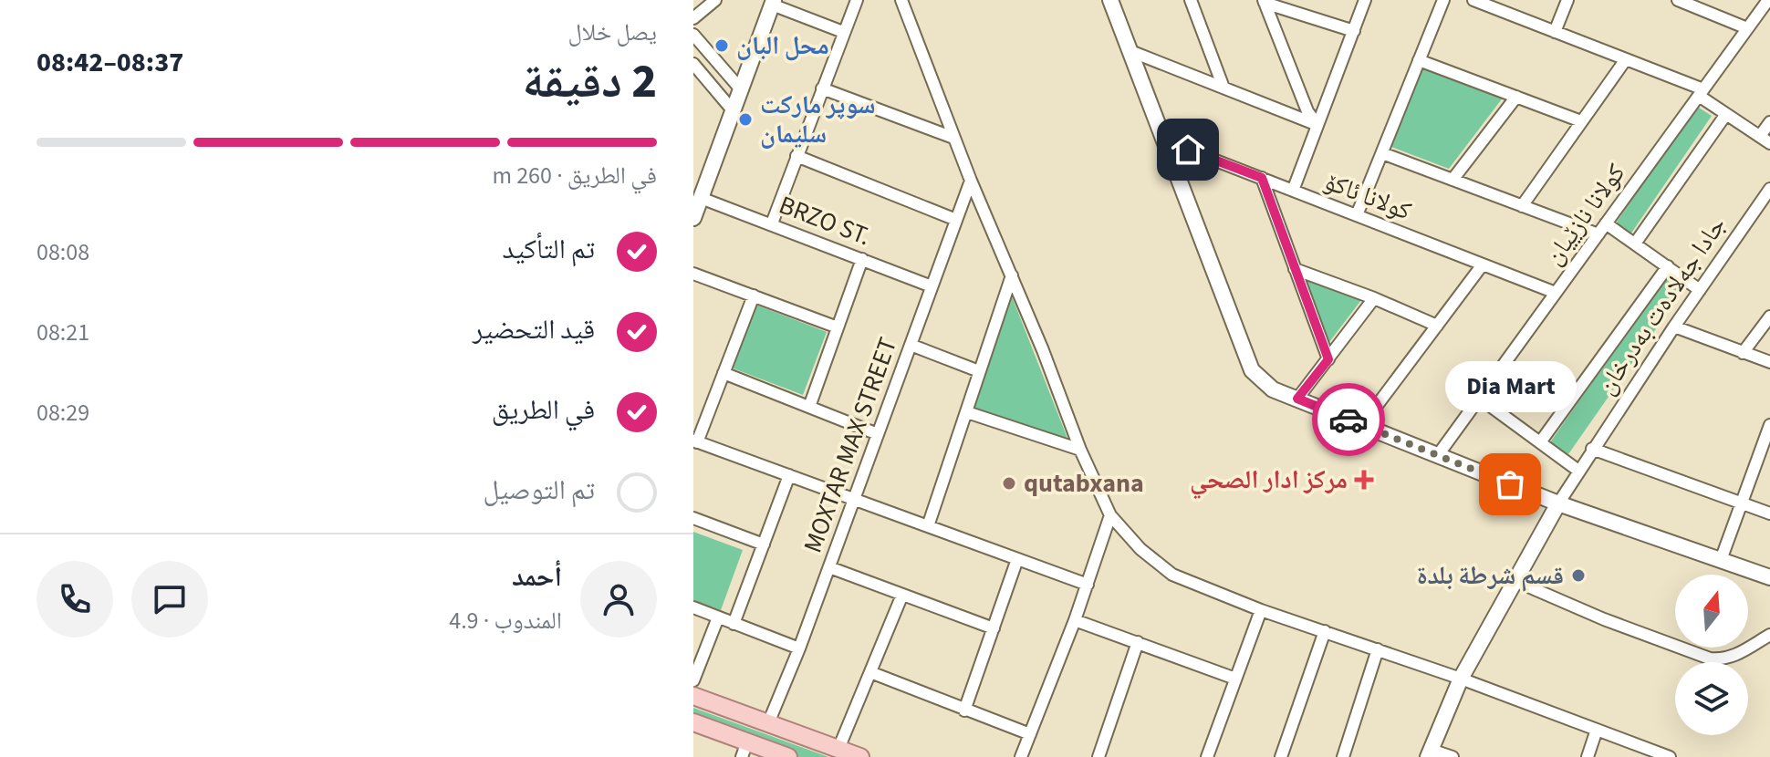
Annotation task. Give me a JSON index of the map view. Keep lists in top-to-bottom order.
{
  "streets": {
    "street": [
      "کولانا ئاکۆ",
      "کولانا نازێیان",
      "BRZO ST.",
      "جادا جەلادەت بەدرخان",
      "MOXTAR MAX STREET"
    ]
  },
  "crossings": [
    ["کولانا ئاکۆ", "کولانا نازێیان"],
    ["BRZO ST.", "MOXTAR MAX STREET"]
  ],
  "places": {
    "other": [
      "محل البان",
      "سوپر ماركت سليمان",
      "qutabxana",
      "Dia Mart",
      "قسم شرطة بلدة"
    ],
    "health": ["مركز ادار الصحي"]
  },
  "north": "top",
  "page": {
    "heading": ["2 دقيقة", "يصل خلال", "08:37–08:42"],
    "panel": ["أحمد", "المندوب · 4.9"],
    "bar": "في الطريق · 260 m",
    "list": [
      ["تم التأكيد", "08:08"],
      ["قيد التحضير", "08:21"],
      ["في الطريق", "08:29"],
      "تم التوصيل"
    ],
    "bubble": "Dia Mart"
  }
}
